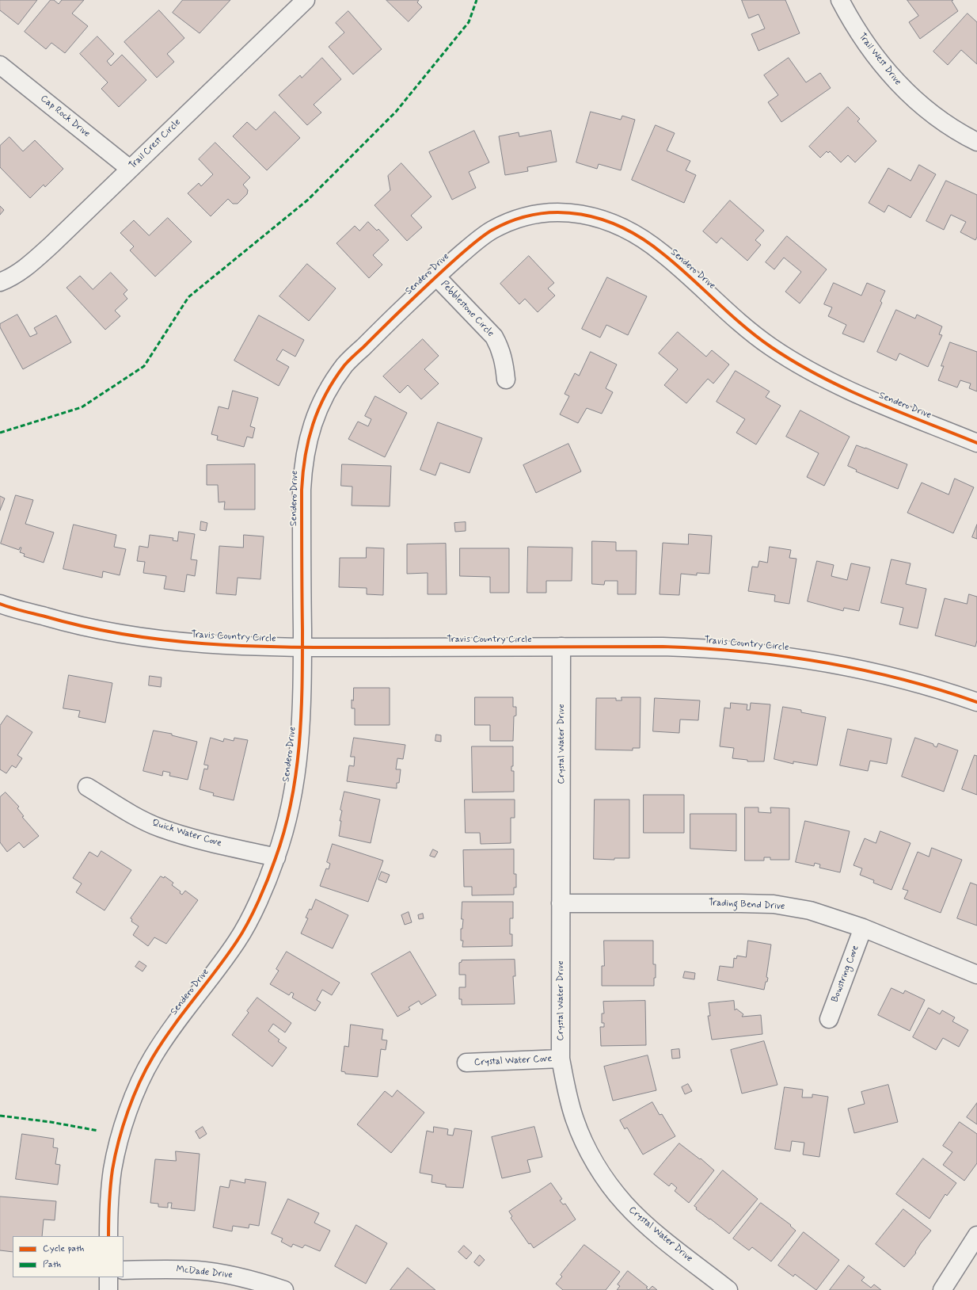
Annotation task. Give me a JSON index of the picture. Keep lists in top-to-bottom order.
{
  "streets": {
    "street": [
      "Trail West Drive",
      "Cap Rock Drive",
      "Trail Crest Circle",
      "Sendero Drive",
      "Pebblestone Circle",
      "Travis Country Circle",
      "Crystal Water Drive",
      "Quick Water Cove",
      "Trading Bend Drive",
      "Bowstring Cove",
      "Crystal Water Cove",
      "McDade Drive"
    ]
  },
  "crossings": [
    ["Cap Rock Drive", "Trail Crest Circle"],
    ["Sendero Drive", "Pebblestone Circle"],
    ["Sendero Drive", "Travis Country Circle"],
    ["Sendero Drive", "Quick Water Cove"],
    ["Travis Country Circle", "Crystal Water Drive"],
    ["Crystal Water Drive", "Trading Bend Drive"],
    ["Crystal Water Drive", "Crystal Water Cove"],
    ["Trading Bend Drive", "Bowstring Cove"]
  ],
  "legend": ["Cycle path", "Path"]
}
